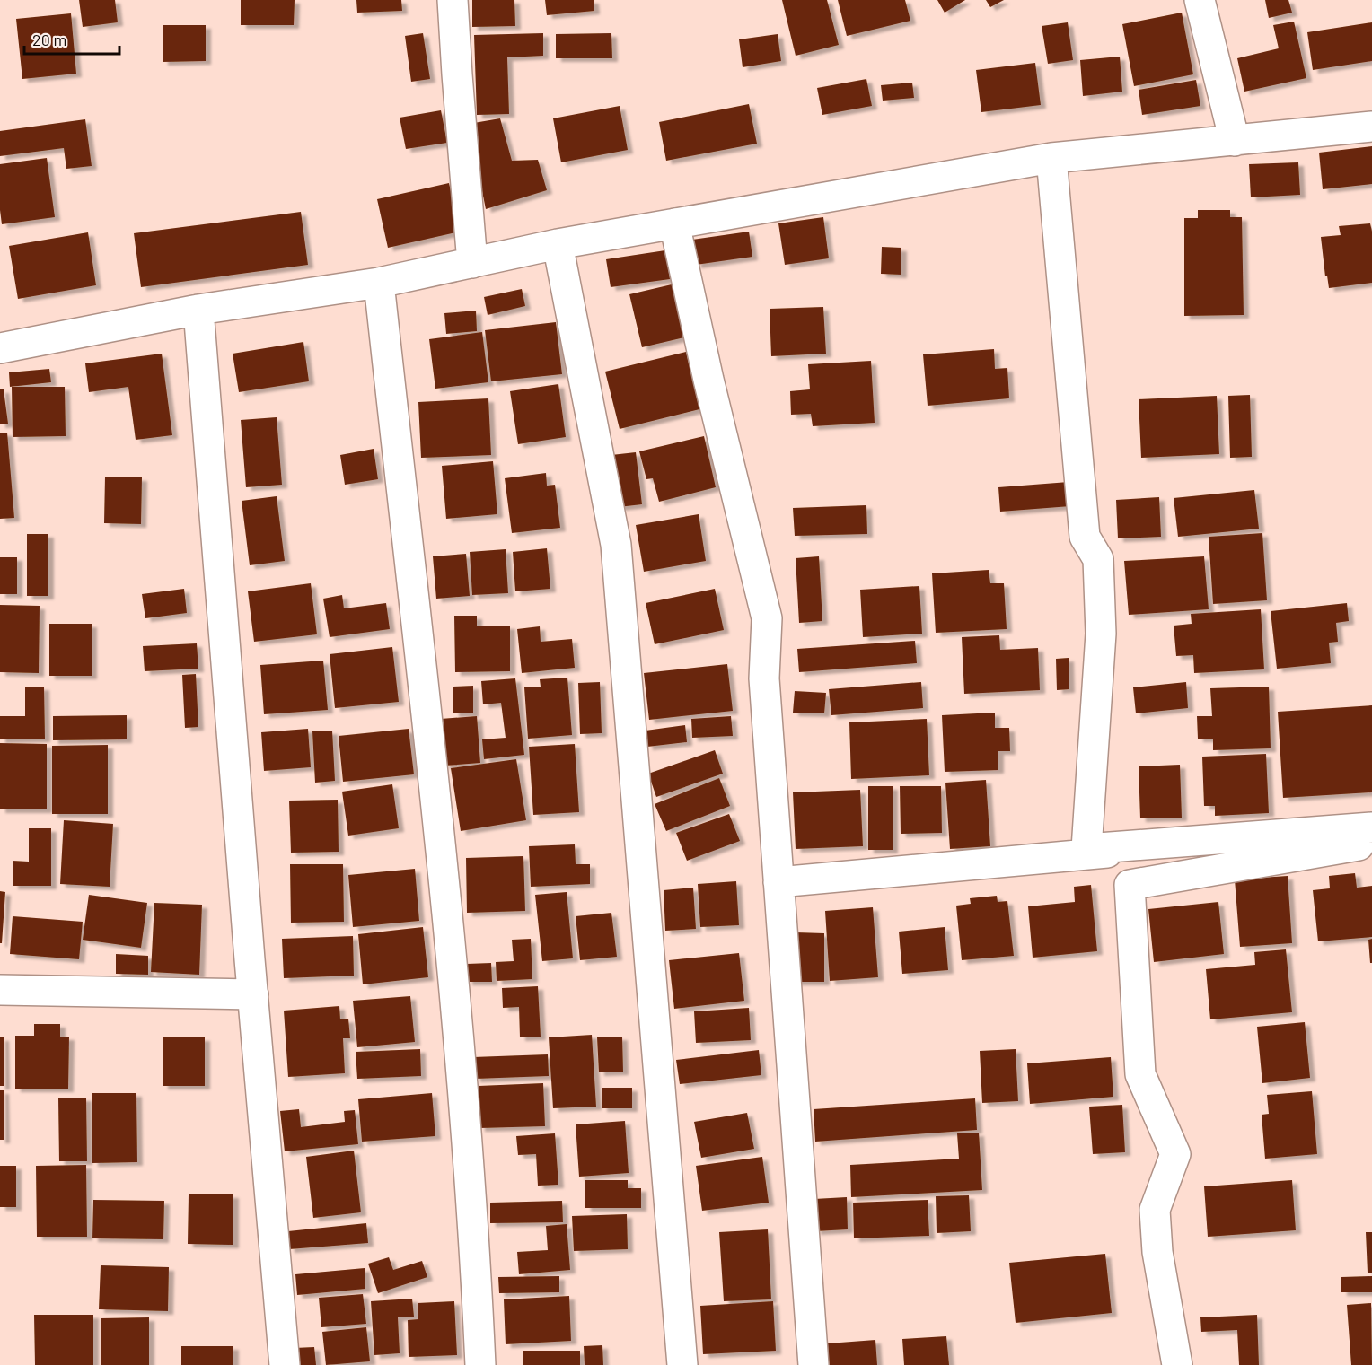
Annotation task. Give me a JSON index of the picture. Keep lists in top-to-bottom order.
{
  "scale_bar": "20 m"
}
